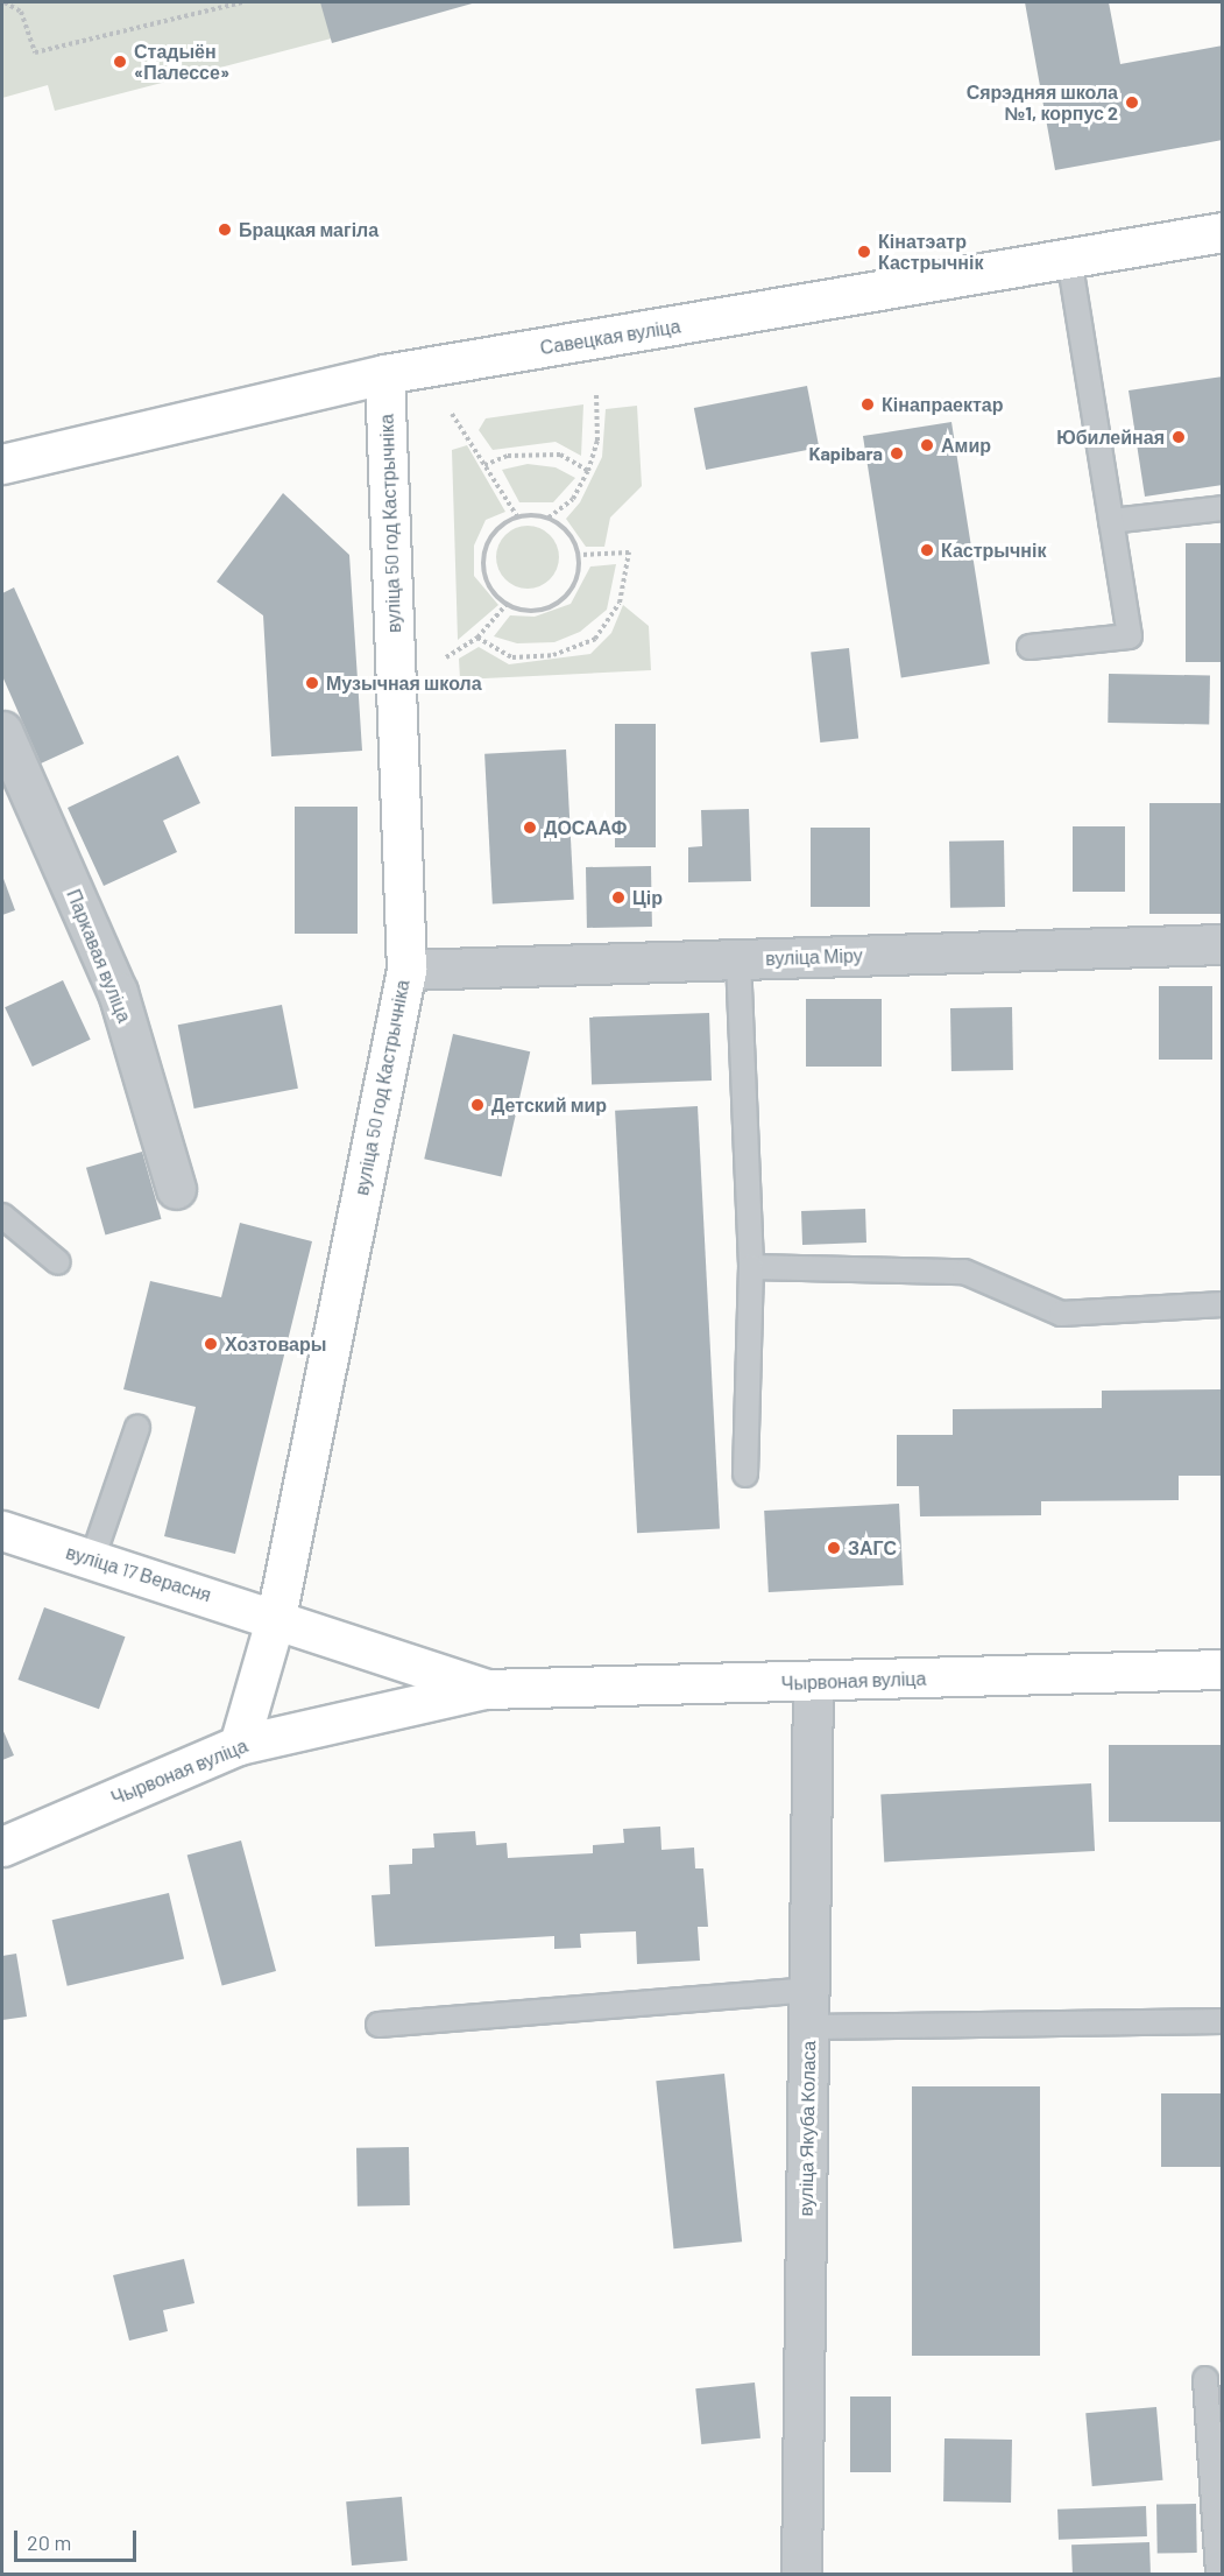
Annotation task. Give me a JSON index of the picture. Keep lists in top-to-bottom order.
{
  "streets": {
    "street": [
      "Савецкая вуліца",
      "вуліца 50 год Кастрычніка",
      "Паркавая вуліца",
      "вуліца Міру",
      "вуліца 17 Верасня",
      "Чырвоная вуліца",
      "вуліца Якуба Коласа"
    ]
  },
  "crossings": [
    ["Савецкая вуліца", "вуліца 50 год Кастрычніка"],
    ["вуліца 50 год Кастрычніка", "вуліца Міру"],
    ["вуліца 50 год Кастрычніка", "вуліца 17 Верасня"],
    ["вуліца 50 год Кастрычніка", "Чырвоная вуліца"],
    ["вуліца 17 Верасня", "Чырвоная вуліца"],
    ["Чырвоная вуліца", "вуліца Якуба Коласа"]
  ],
  "places": [
    "Стадыён «Палессе»",
    "Сярэдняя школа №1, корпус 2",
    "Брацкая магіла",
    "Кінатэатр Кастрычнік",
    "Кінапраектар",
    "Юбилейная",
    "Амир",
    "Kapibara",
    "Кастрычнік",
    "Музычная школа",
    "ДОСААФ",
    "Цір",
    "Детский мир",
    "Хозтовары",
    "ЗАГС"
  ],
  "scale_bar": "20 m"
}
